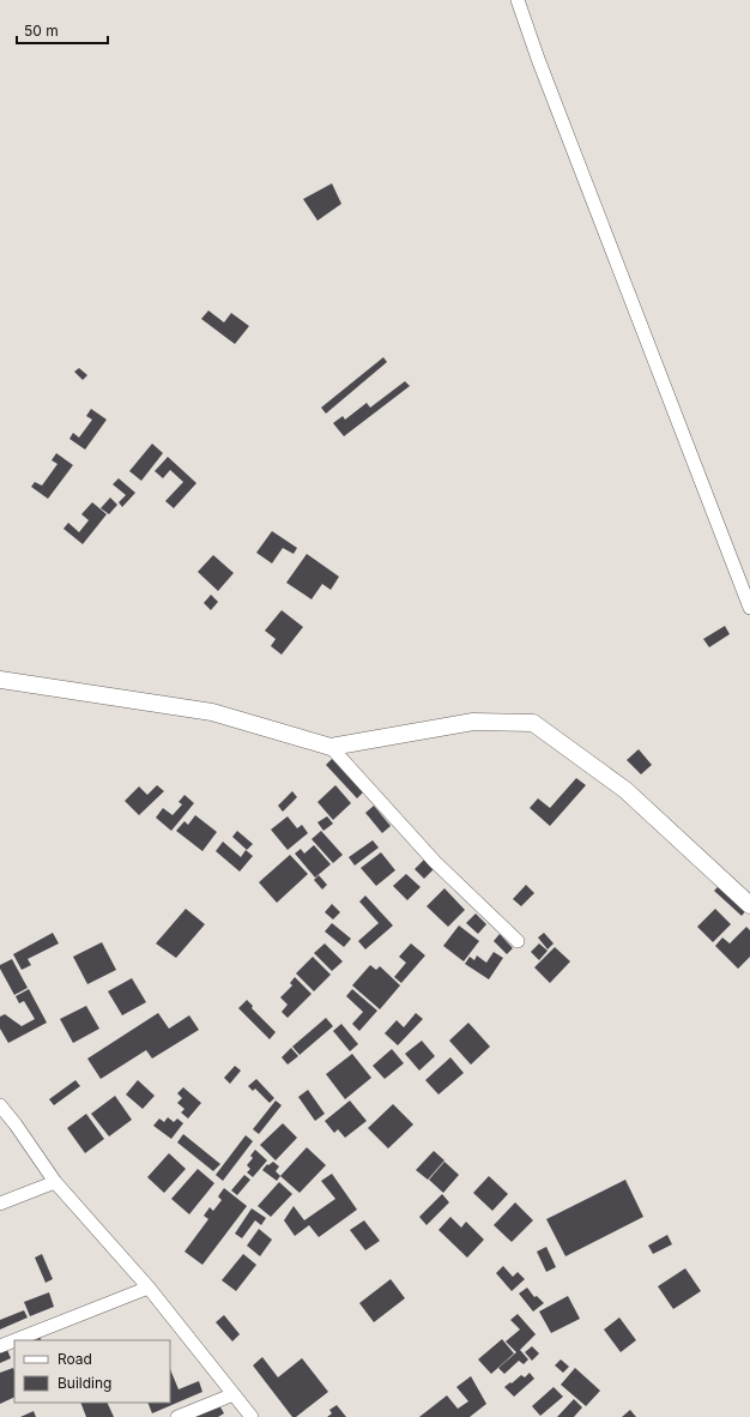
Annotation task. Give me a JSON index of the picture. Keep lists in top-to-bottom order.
{
  "legend": ["Road", "Building"],
  "scale_bar": "50 m"
}
